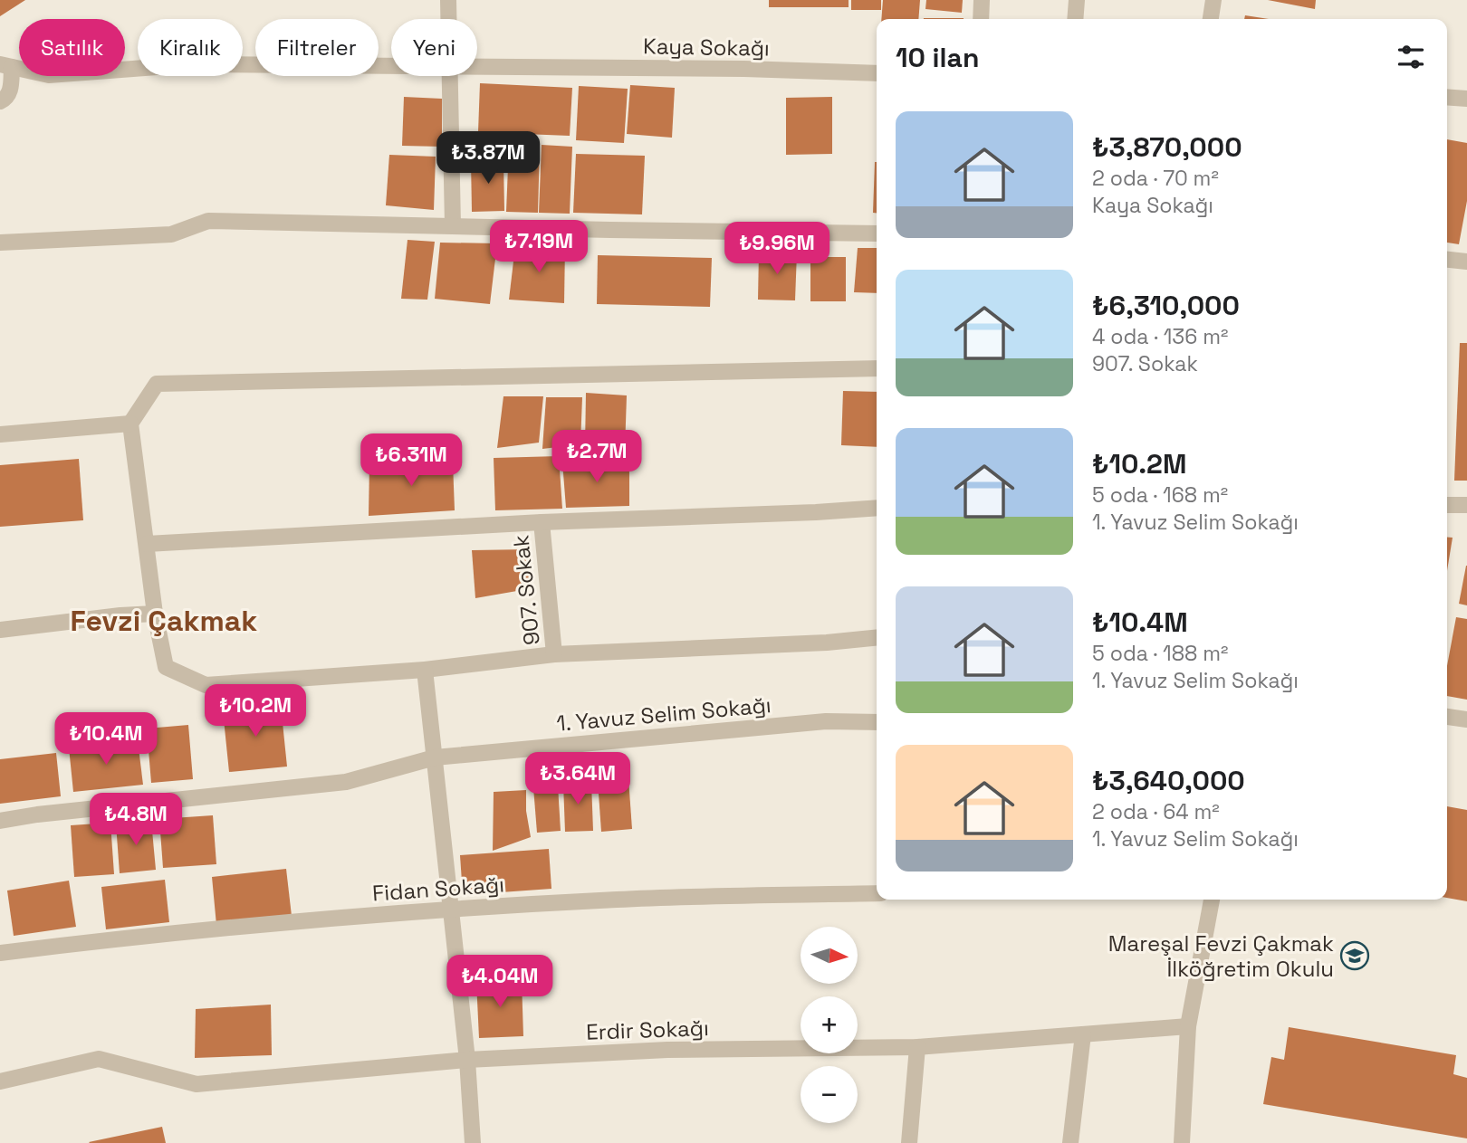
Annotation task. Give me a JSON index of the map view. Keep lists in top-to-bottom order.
{
  "streets": {
    "street": [
      "Kaya Sokağı",
      "907. Sokak",
      "1. Yavuz Selim Sokağı",
      "Fidan Sokağı",
      "Erdir Sokağı"
    ]
  },
  "districts": ["Fevzi Çakmak"],
  "places": {
    "school or university": ["Mareşal Fevzi Çakmak İlköğretim Okulu"]
  },
  "north": "right",
  "page": {
    "chip": [
      "Satılık",
      "Kiralık",
      "Filtreler",
      "Yeni"
    ],
    "heading": "10 ilan",
    "list": [
      {
        "name": "₺3,870,000",
        "note": "2 oda · 70 m² · Kaya Sokağı"
      },
      {
        "name": "₺6,310,000",
        "note": "4 oda · 136 m² · 907. Sokak"
      },
      {
        "name": "₺10.2M",
        "note": "5 oda · 168 m² · 1. Yavuz Selim Sokağı"
      },
      {
        "name": "₺10.4M",
        "note": "5 oda · 188 m² · 1. Yavuz Selim Sokağı"
      },
      {
        "name": "₺3,640,000",
        "note": "2 oda · 64 m² · 1. Yavuz Selim Sokağı"
      }
    ],
    "price": [
      "₺3.87M",
      "₺7.19M",
      "₺9.96M",
      "₺2.7M",
      "₺6.31M",
      "₺10.2M",
      "₺10.4M",
      "₺3.64M",
      "₺4.8M",
      "₺4.04M"
    ],
    "map_buttons": ["+", "−"]
  }
}
